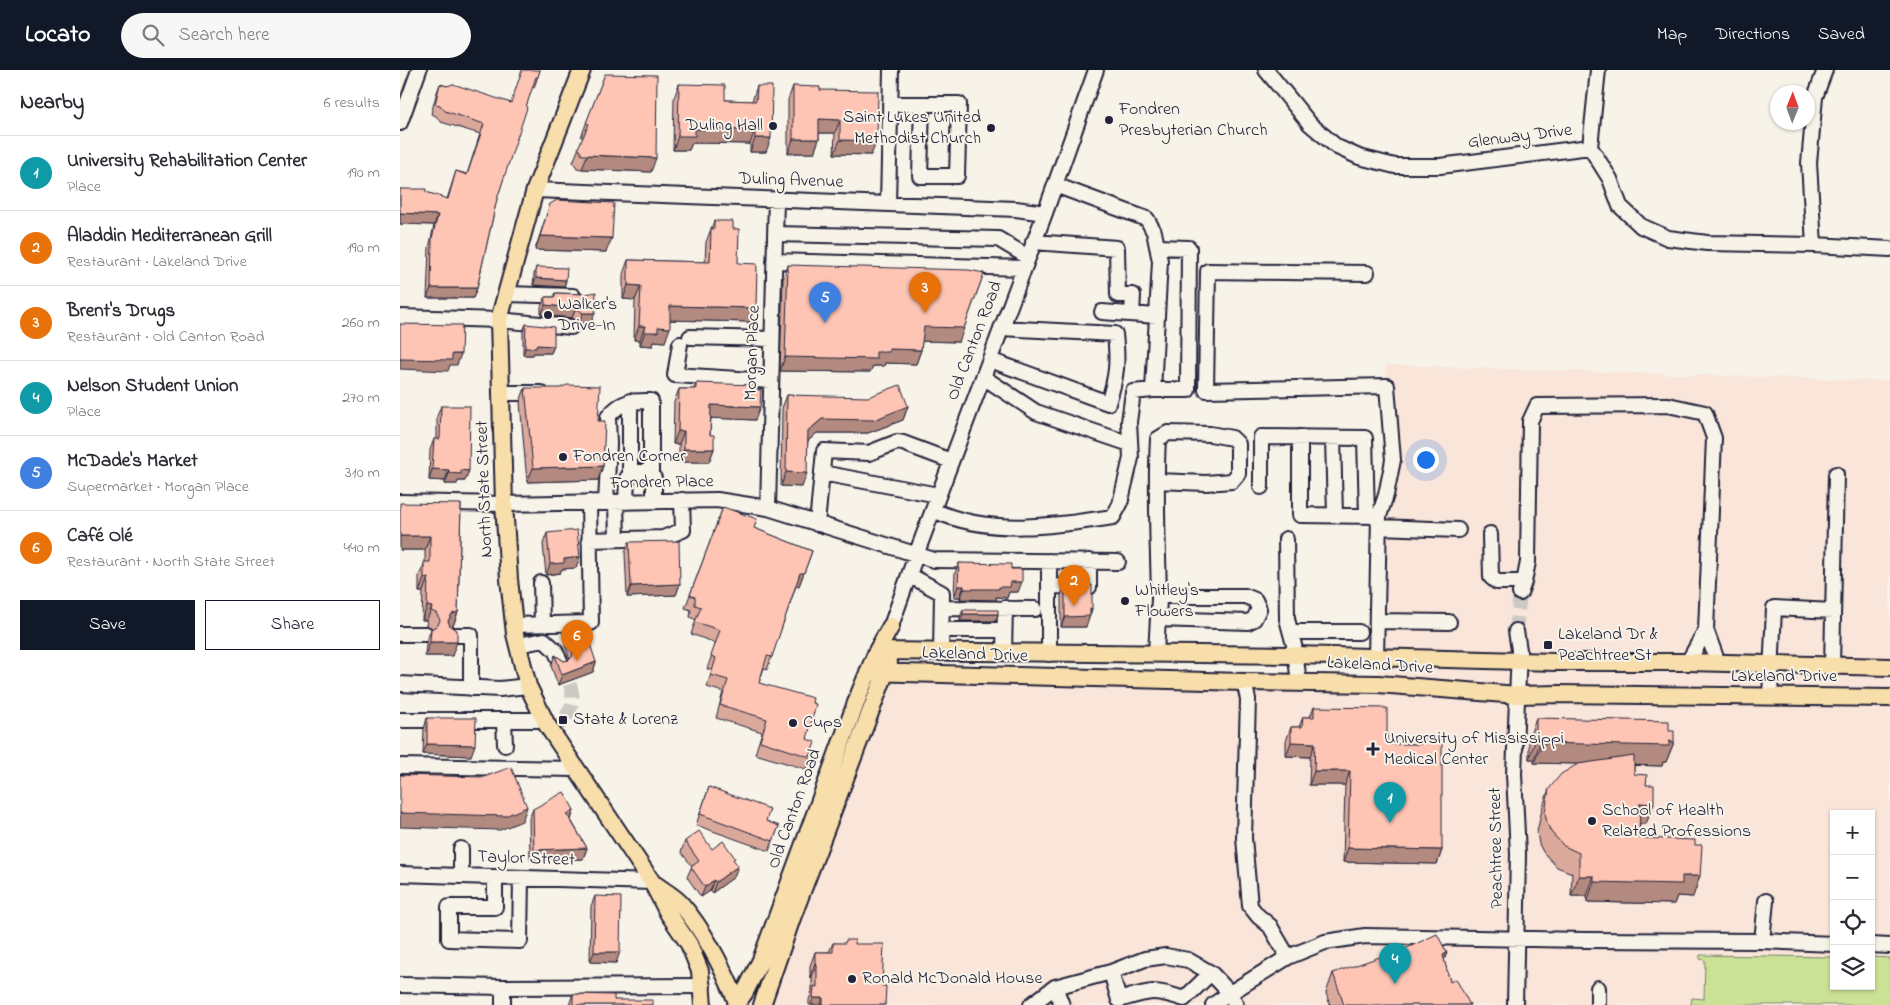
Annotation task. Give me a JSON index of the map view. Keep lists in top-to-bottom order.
{
  "streets": {
    "main road": ["Old Canton Road", "North State Street", "Lakeland Drive"],
    "street": [
      "Glenway Drive",
      "Duling Avenue",
      "Morgan Place",
      "Fondren Place",
      "Peachtree Street",
      "Taylor Street"
    ]
  },
  "crossings": [
    ["Duling Avenue", "Old Canton Road"],
    ["Duling Avenue", "Morgan Place"],
    ["Duling Avenue", "North State Street"],
    ["Old Canton Road", "Fondren Place"],
    ["Old Canton Road", "North State Street"],
    ["Old Canton Road", "Lakeland Drive"],
    ["Morgan Place", "Fondren Place"],
    ["Fondren Place", "North State Street"],
    ["North State Street", "Taylor Street"],
    ["Lakeland Drive", "Peachtree Street"]
  ],
  "places": {
    "other": [
      "Fondren Presbyterian Church",
      "Duling Hall",
      "Saint Lukes United Methodist Church",
      "Walker's Drive-In",
      "Fondren Corner",
      "Whitley's Flowers",
      "Cups",
      "School of Health Related Professions",
      "Ronald McDonald House"
    ],
    "transit": ["Lakeland Dr & Peachtree St", "State & Lorenz"],
    "health": ["University of Mississippi Medical Center"]
  },
  "north": "top",
  "page": {
    "header": "Locato",
    "search": "Search here",
    "nav": ["Map", "Directions", "Saved"],
    "heading": ["Nearby", "6 results"],
    "list": [
      {
        "mark": "1",
        "name": "University Rehabilitation Center",
        "note": "Place",
        "value": "190 m"
      },
      {
        "mark": "2",
        "name": "Aladdin Mediterranean Grill",
        "note": "Restaurant · Lakeland Drive",
        "value": "190 m"
      },
      {
        "mark": "3",
        "name": "Brent's Drugs",
        "note": "Restaurant · Old Canton Road",
        "value": "260 m"
      },
      {
        "mark": "4",
        "name": "Nelson Student Union",
        "note": "Place",
        "value": "270 m"
      },
      {
        "mark": "5",
        "name": "McDade's Market",
        "note": "Supermarket · Morgan Place",
        "value": "310 m"
      },
      {
        "mark": "6",
        "name": "Café Olé",
        "note": "Restaurant · North State Street",
        "value": "440 m"
      }
    ],
    "pins": [
      "3",
      "5",
      "2",
      "6",
      "1",
      "4"
    ],
    "buttons": ["Save", "Share"],
    "map_buttons": ["+", "−"]
  }
}
